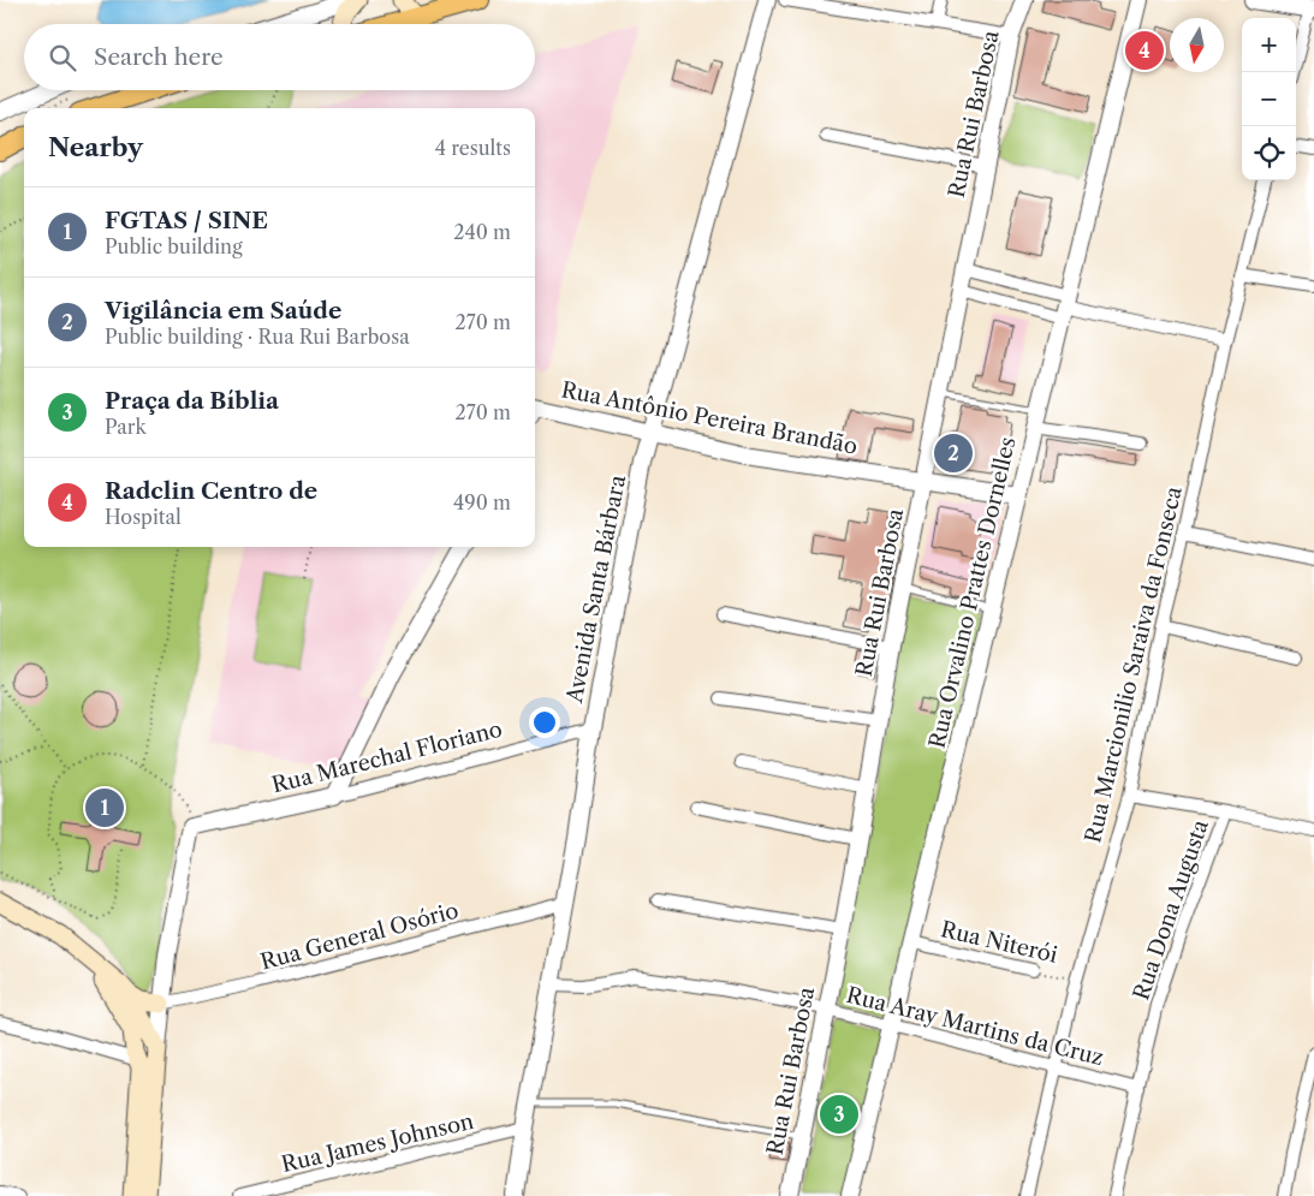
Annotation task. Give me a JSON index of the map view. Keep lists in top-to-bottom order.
{
  "streets": {
    "street": [
      "Rua Rui Barbosa",
      "Rua Antônio Pereira Brandão",
      "Avenida Santa Bárbara",
      "Rua Orvalino Prattes Dornelles",
      "Rua Marcionilio Saraiva da Fonseca",
      "Rua Marechal Floriano",
      "Rua Dona Augusta",
      "Rua General Osório",
      "Rua Niterói",
      "Rua Aray Martins da Cruz",
      "Rua James Johnson"
    ]
  },
  "crossings": [
    ["Rua Rui Barbosa", "Rua Antônio Pereira Brandão"],
    ["Rua Rui Barbosa", "Rua Aray Martins da Cruz"],
    ["Rua Antônio Pereira Brandão", "Avenida Santa Bárbara"],
    ["Rua Antônio Pereira Brandão", "Rua Orvalino Prattes Dornelles"],
    ["Avenida Santa Bárbara", "Rua Marechal Floriano"],
    ["Avenida Santa Bárbara", "Rua General Osório"],
    ["Avenida Santa Bárbara", "Rua Aray Martins da Cruz"],
    ["Avenida Santa Bárbara", "Rua James Johnson"],
    ["Rua Orvalino Prattes Dornelles", "Rua Niterói"],
    ["Rua Orvalino Prattes Dornelles", "Rua Aray Martins da Cruz"],
    ["Rua Marcionilio Saraiva da Fonseca", "Rua Niterói"],
    ["Rua Marcionilio Saraiva da Fonseca", "Rua Aray Martins da Cruz"],
    ["Rua Dona Augusta", "Rua Aray Martins da Cruz"]
  ],
  "north": "bottom",
  "page": {
    "map_buttons": ["+", "−"],
    "search": "Search here",
    "pins": [
      "4",
      "2",
      "1",
      "3"
    ],
    "heading": ["Nearby", "4 results"],
    "list": [
      {
        "mark": "1",
        "name": "FGTAS / SINE",
        "note": "Public building",
        "value": "240 m"
      },
      {
        "mark": "2",
        "name": "Vigilância em Saúde",
        "note": "Public building · Rua Rui Barbosa",
        "value": "270 m"
      },
      {
        "mark": "3",
        "name": "Praça da Bíblia",
        "note": "Park",
        "value": "270 m"
      },
      {
        "mark": "4",
        "name": "Radclin Centro de",
        "note": "Hospital",
        "value": "490 m"
      }
    ]
  }
}
